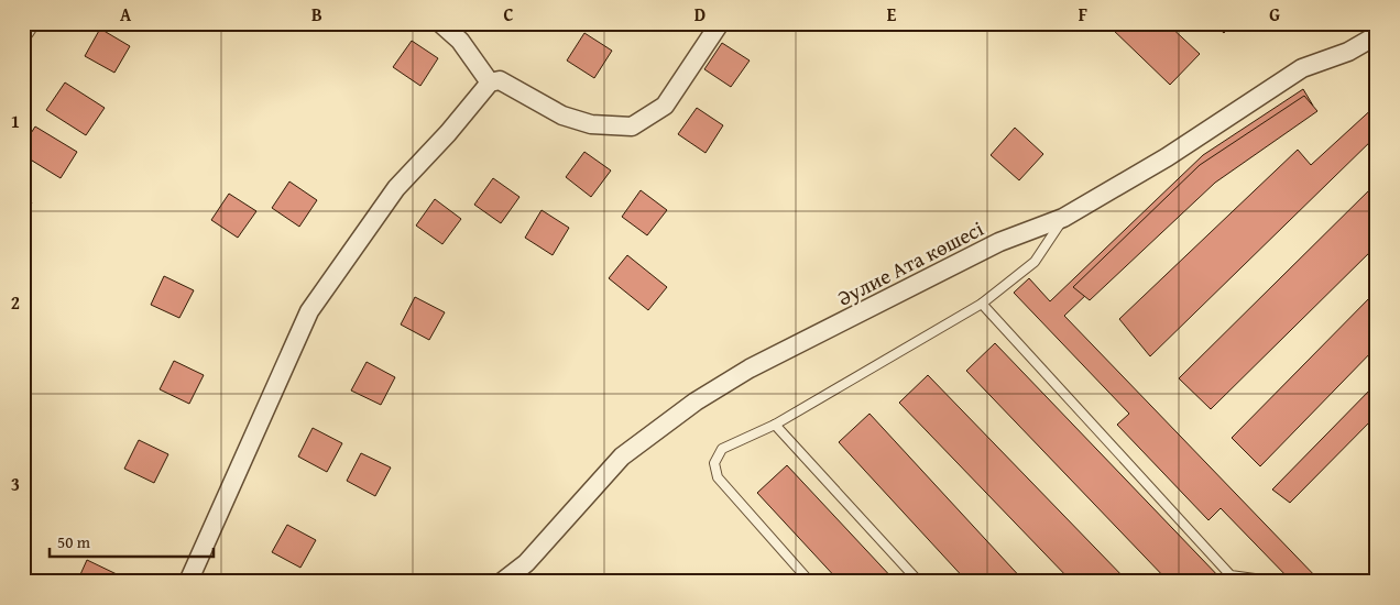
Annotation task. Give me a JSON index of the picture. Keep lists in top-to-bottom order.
{
  "streets": {
    "street": ["Әулие Ата көшесі"]
  },
  "scale_bar": "50 m",
  "grid": {
    "columns": [
      "A",
      "B",
      "C",
      "D",
      "E",
      "F",
      "G"
    ],
    "rows": ["1", "2", "3"]
  }
}
